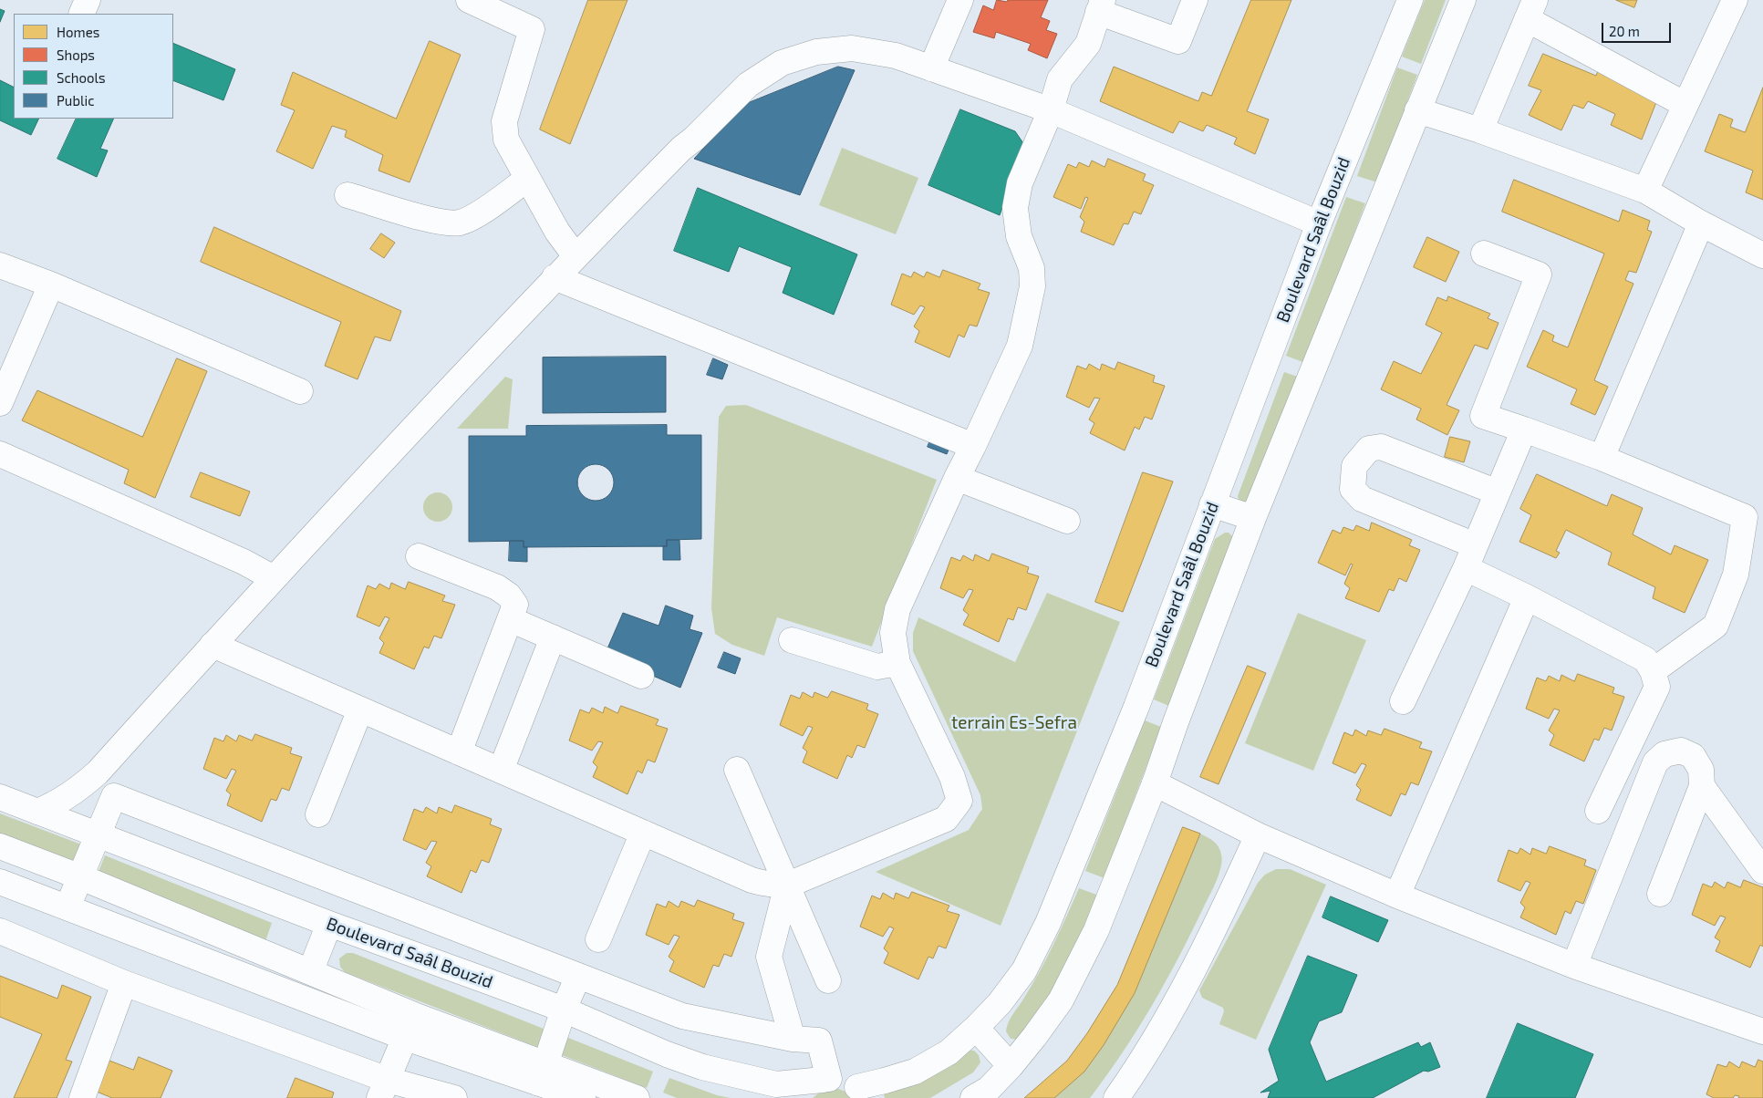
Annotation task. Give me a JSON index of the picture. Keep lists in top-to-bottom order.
{
  "streets": {
    "street": ["Boulevard Saâl Bouzid"]
  },
  "parks": ["terrain Es-Sefra"],
  "legend": [
    "Homes",
    "Shops",
    "Schools",
    "Public"
  ],
  "scale_bar": "20 m"
}
